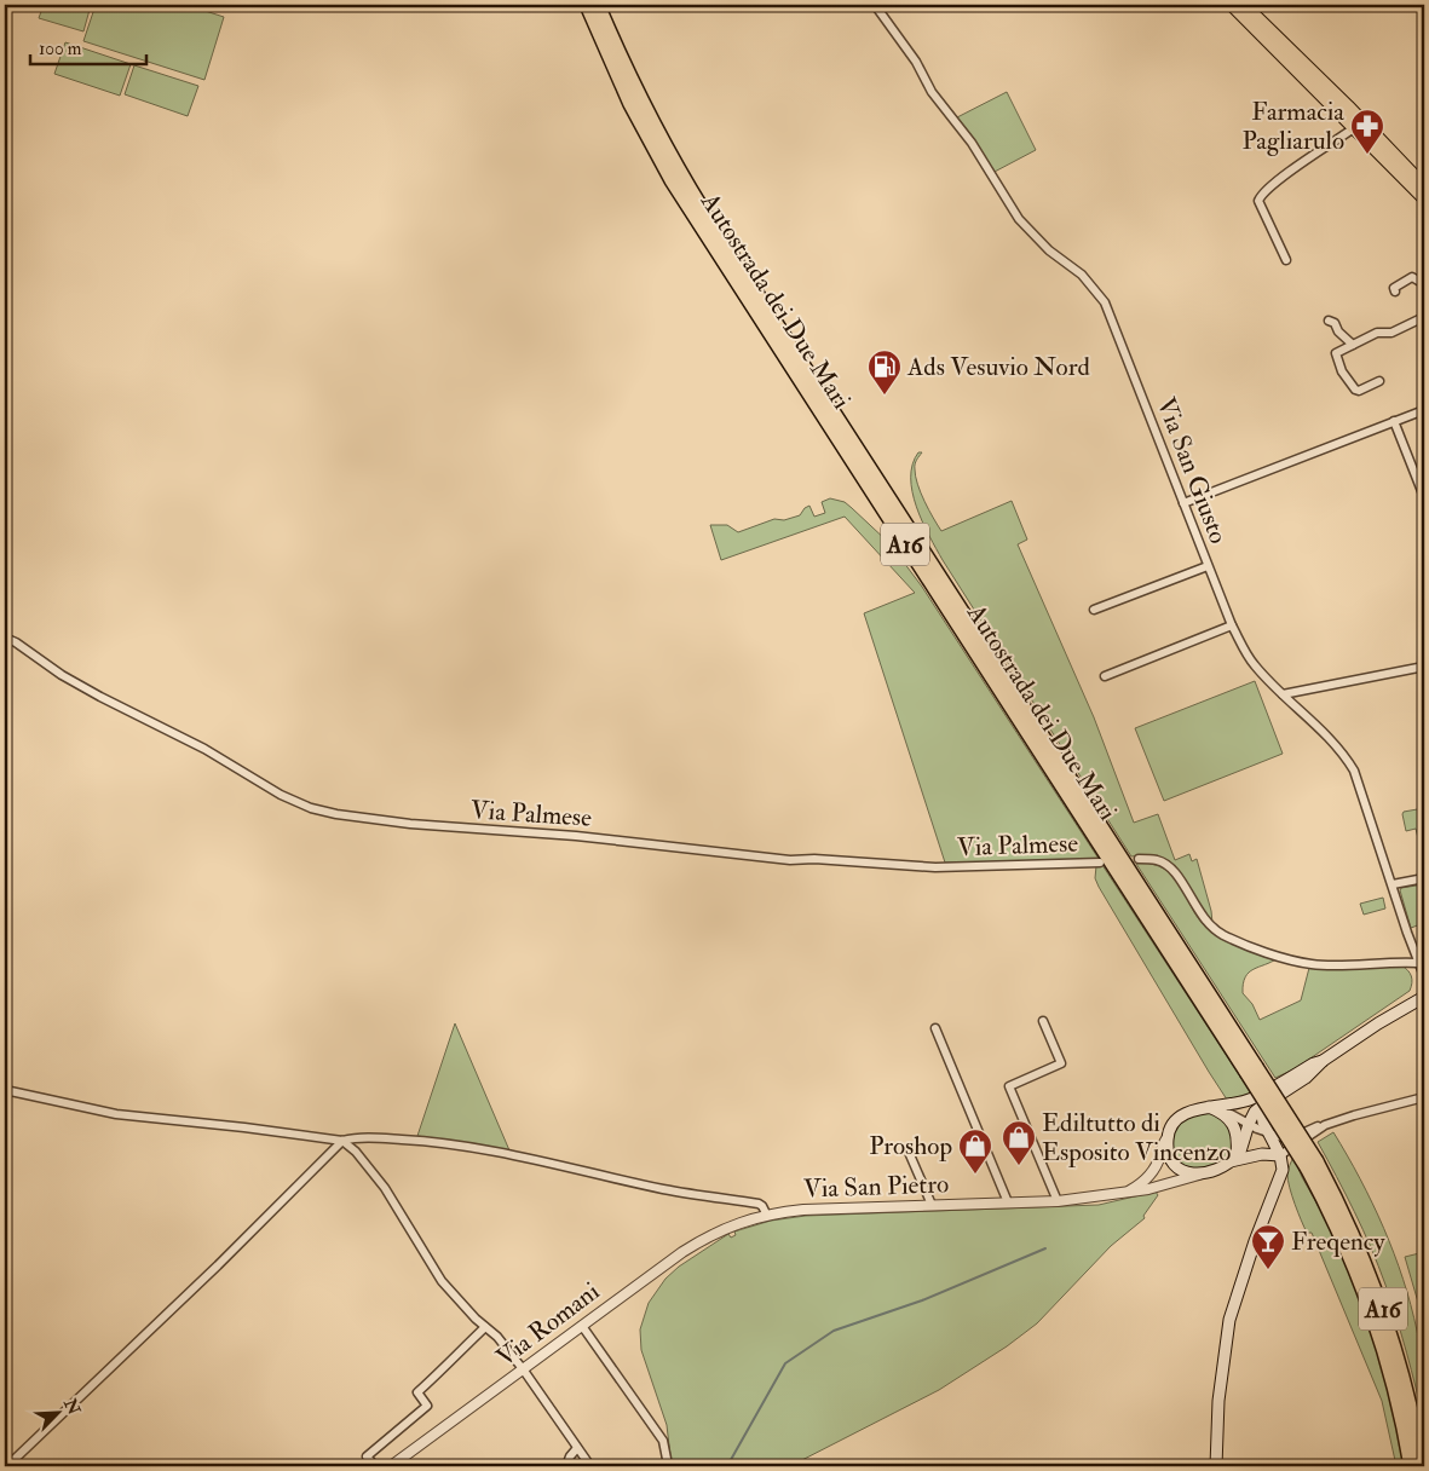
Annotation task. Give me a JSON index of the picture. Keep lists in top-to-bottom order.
{
  "streets": {
    "highway": ["Autostrada dei Due Mari", "A16"],
    "street": [
      "Via San Giusto",
      "Via Palmese",
      "Via San Pietro",
      "Via Romani"
    ]
  },
  "crossings": [
    ["Via San Pietro", "Via Romani"]
  ],
  "places": {
    "pharmacy": ["Farmacia Pagliarulo"],
    "fuel station": ["Ads Vesuvio Nord"],
    "shop": ["Ediltutto di Esposito Vincenzo", "Proshop"],
    "bar": ["Freqency"]
  },
  "scale_bar": "100 m",
  "north": "top right"
}
